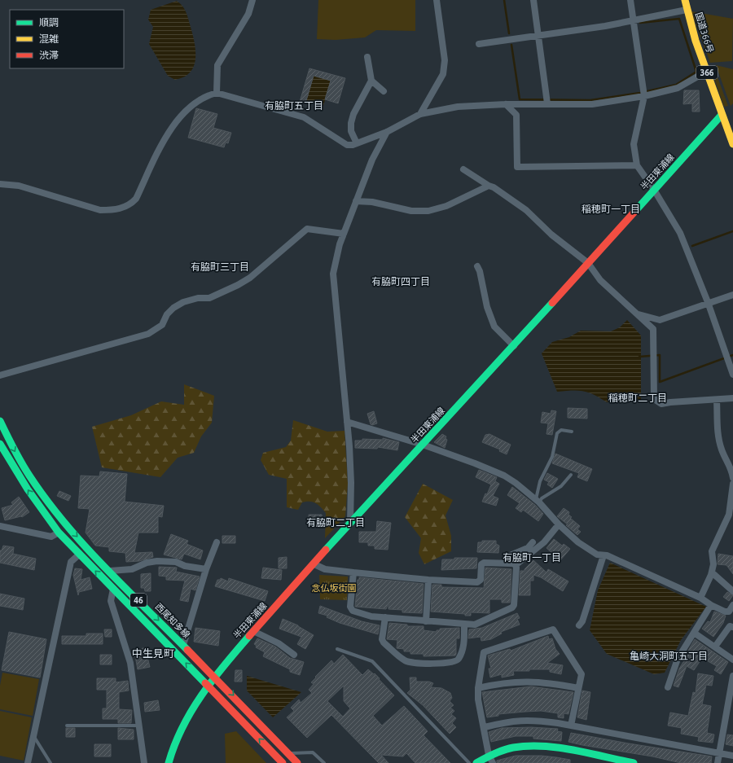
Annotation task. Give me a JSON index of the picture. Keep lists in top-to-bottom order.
{
  "streets": {
    "main road": [
      "国道366号",
      "366",
      "半田東浦線",
      "46",
      "西尾知多線"
    ]
  },
  "crossings": [
    ["国道366号", "半田東浦線"],
    ["半田東浦線", "46"],
    ["半田東浦線", "西尾知多線"]
  ],
  "districts": [
    "有脇町五丁目",
    "稲穂町一丁目",
    "有脇町三丁目",
    "有脇町四丁目",
    "稲穂町二丁目",
    "有脇町二丁目",
    "有脇町一丁目",
    "中生見町",
    "亀崎大洞町五丁目"
  ],
  "parks": ["念仏坂街園"],
  "legend": ["順調", "混雑", "渋滞"]
}
